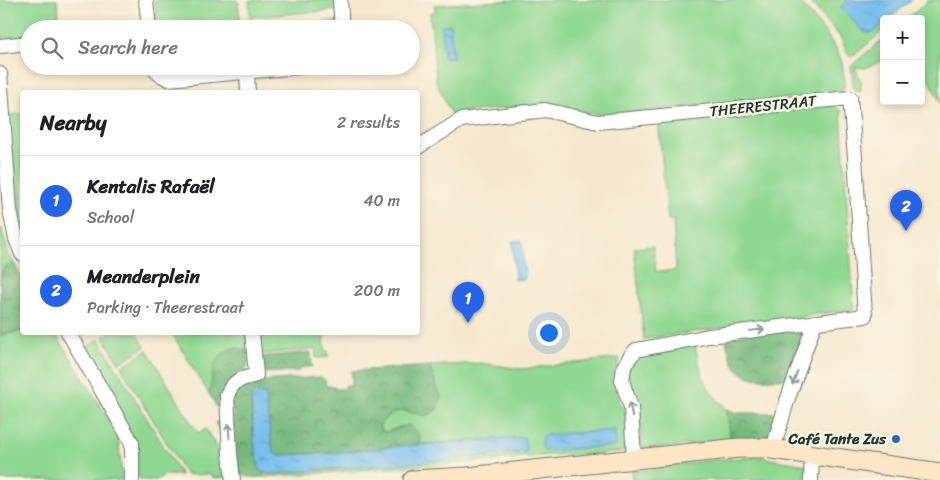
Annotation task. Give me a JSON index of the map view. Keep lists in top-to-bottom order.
{
  "streets": {
    "street": ["THEERESTRAAT"]
  },
  "places": ["Café Tante Zus"],
  "page": {
    "map_buttons": ["+", "−"],
    "search": "Search here",
    "heading": ["Nearby", "2 results"],
    "list": [
      {
        "mark": "1",
        "name": "Kentalis Rafaël",
        "note": "School",
        "value": "40 m"
      },
      {
        "mark": "2",
        "name": "Meanderplein",
        "note": "Parking · Theerestraat",
        "value": "200 m"
      }
    ],
    "pins": ["2", "1"]
  }
}
